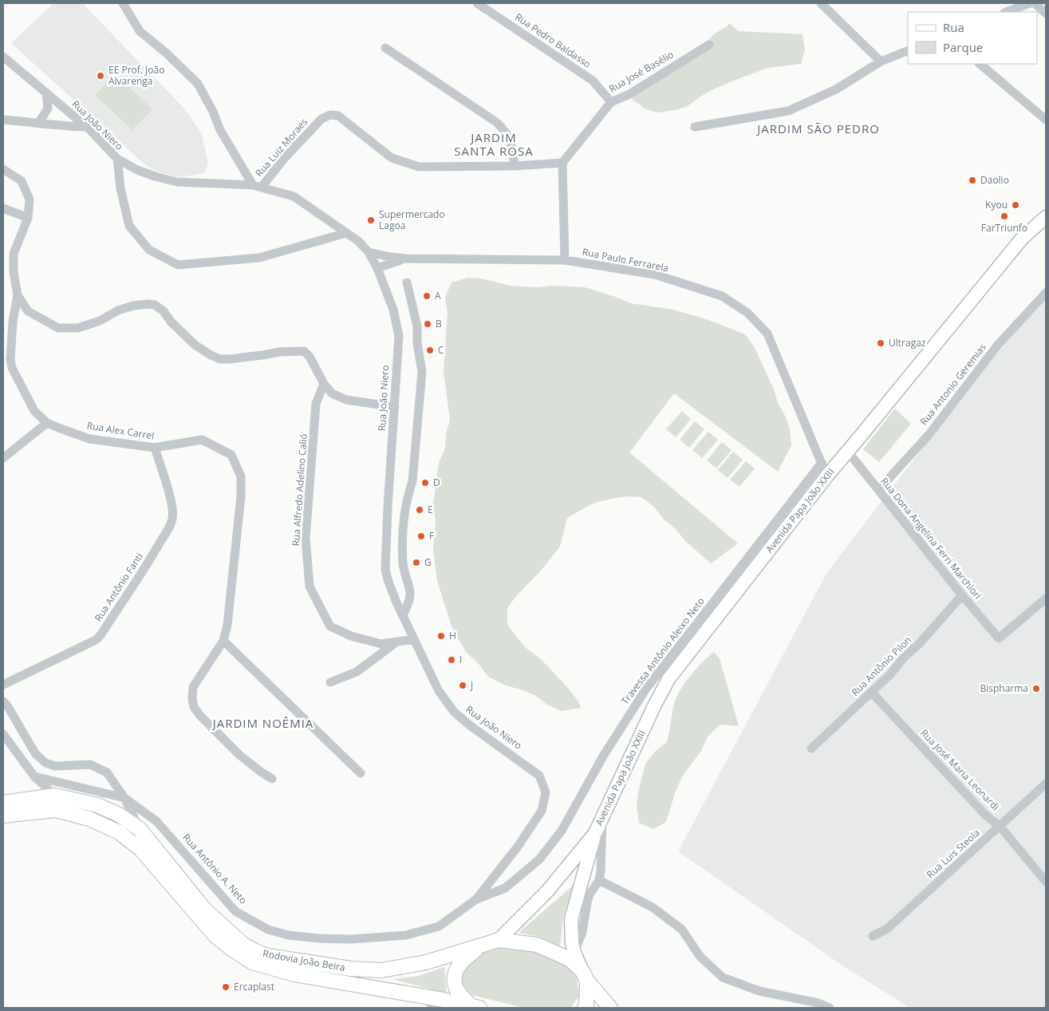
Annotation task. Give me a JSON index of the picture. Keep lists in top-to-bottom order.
{
  "streets": {
    "main road": ["Avenida Papa João XXIII", "Rodovia João Beira"],
    "street": [
      "Rua Pedro Baldasso",
      "Rua José Basélio",
      "Rua João Niero",
      "Rua Luiz Moraes",
      "Rua Paulo Ferrarela",
      "Rua Antonio Geremias",
      "Rua Alex Carrel",
      "Rua Alfredo Adelino Calió",
      "Rua Dona Angelina Ferri Marchiori",
      "Rua Antônio Fanti",
      "Travessa Antônio Aleixo Neto",
      "Rua Antônio Pilon",
      "Rua José Maria Leonardi",
      "Rua Luis Steola",
      "Rua Antônio A. Neto"
    ]
  },
  "crossings": [
    ["Rua Pedro Baldasso", "Rua José Basélio"],
    ["Rua José Basélio", "Rua Luiz Moraes"],
    ["Rua João Niero", "Rua Luiz Moraes"],
    ["Rua João Niero", "Rua Paulo Ferrarela"],
    ["Rua João Niero", "Rua Alfredo Adelino Calió"],
    ["Rua João Niero", "Travessa Antônio Aleixo Neto"],
    ["Rua João Niero", "Rua Antônio A. Neto"],
    ["Rua Paulo Ferrarela", "Avenida Papa João XXIII"],
    ["Rua Paulo Ferrarela", "Travessa Antônio Aleixo Neto"],
    ["Rua Antonio Geremias", "Rua Dona Angelina Ferri Marchiori"],
    ["Rua Alex Carrel", "Rua Antônio Fanti"],
    ["Avenida Papa João XXIII", "Rua Dona Angelina Ferri Marchiori"],
    ["Avenida Papa João XXIII", "Rodovia João Beira"],
    ["Rua Dona Angelina Ferri Marchiori", "Rua Antônio Pilon"],
    ["Travessa Antônio Aleixo Neto", "Rua Antônio A. Neto"],
    ["Rua Antônio Pilon", "Rua José Maria Leonardi"],
    ["Rua José Maria Leonardi", "Rua Luis Steola"]
  ],
  "districts": ["JARDIM SÃO PEDRO", "JARDIM SANTA ROSA", "JARDIM NOÊMIA"],
  "places": [
    "EE Prof. João Alvarenga",
    "Daolio",
    "Kyou",
    "FarTriunfo",
    "Supermercado Lagoa",
    "A",
    "B",
    "Ultragaz",
    "C",
    "D",
    "E",
    "F",
    "G",
    "H",
    "I",
    "J",
    "Bispharma",
    "Ercaplast"
  ],
  "legend": ["Rua", "Parque"]
}
